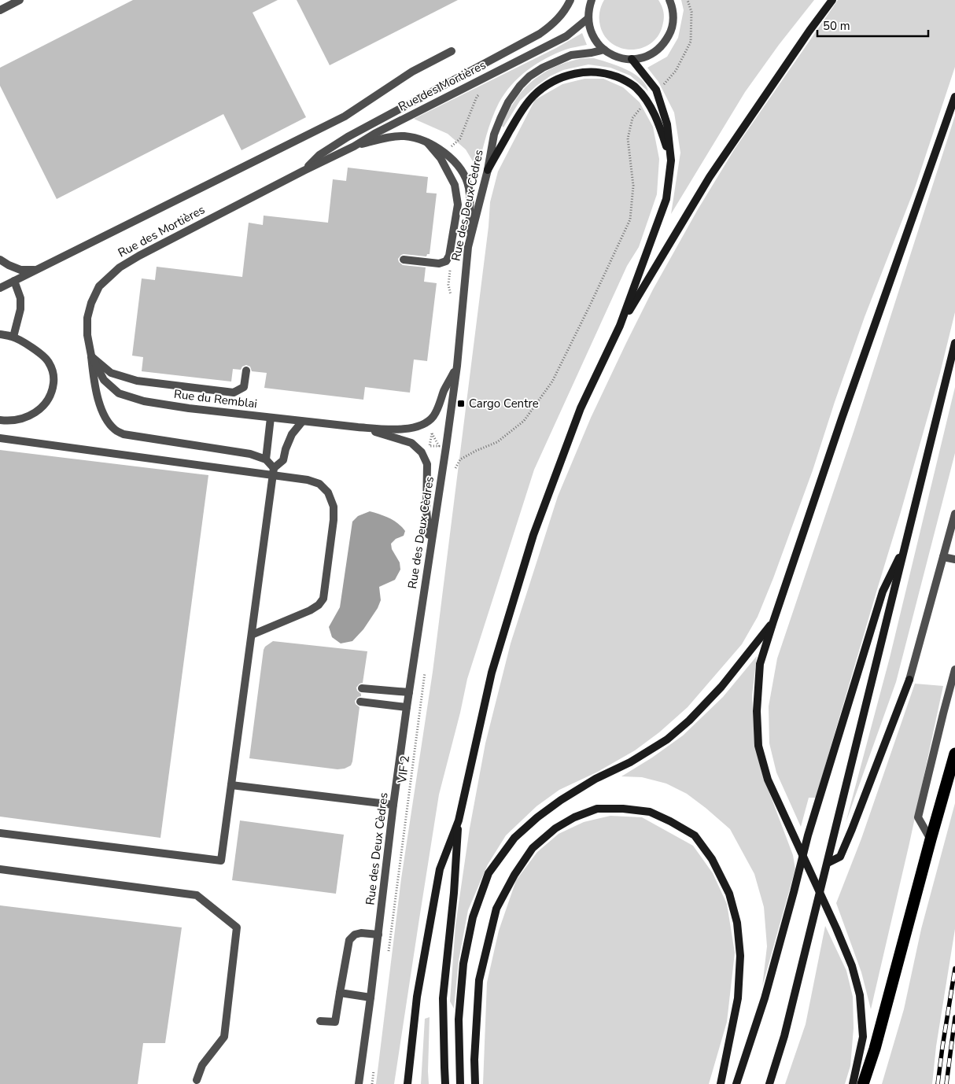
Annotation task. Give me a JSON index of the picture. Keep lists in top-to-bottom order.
{
  "streets": {
    "street": ["Rue des Mortières", "Rue des Deux Cèdres", "Rue du Remblai"],
    "path": ["VIF 2"]
  },
  "crossings": [
    ["Rue des Mortières", "Rue du Remblai"],
    ["Rue des Deux Cèdres", "Rue du Remblai"]
  ],
  "places": {
    "transit": ["Cargo Centre"]
  },
  "scale_bar": "50 m"
}
